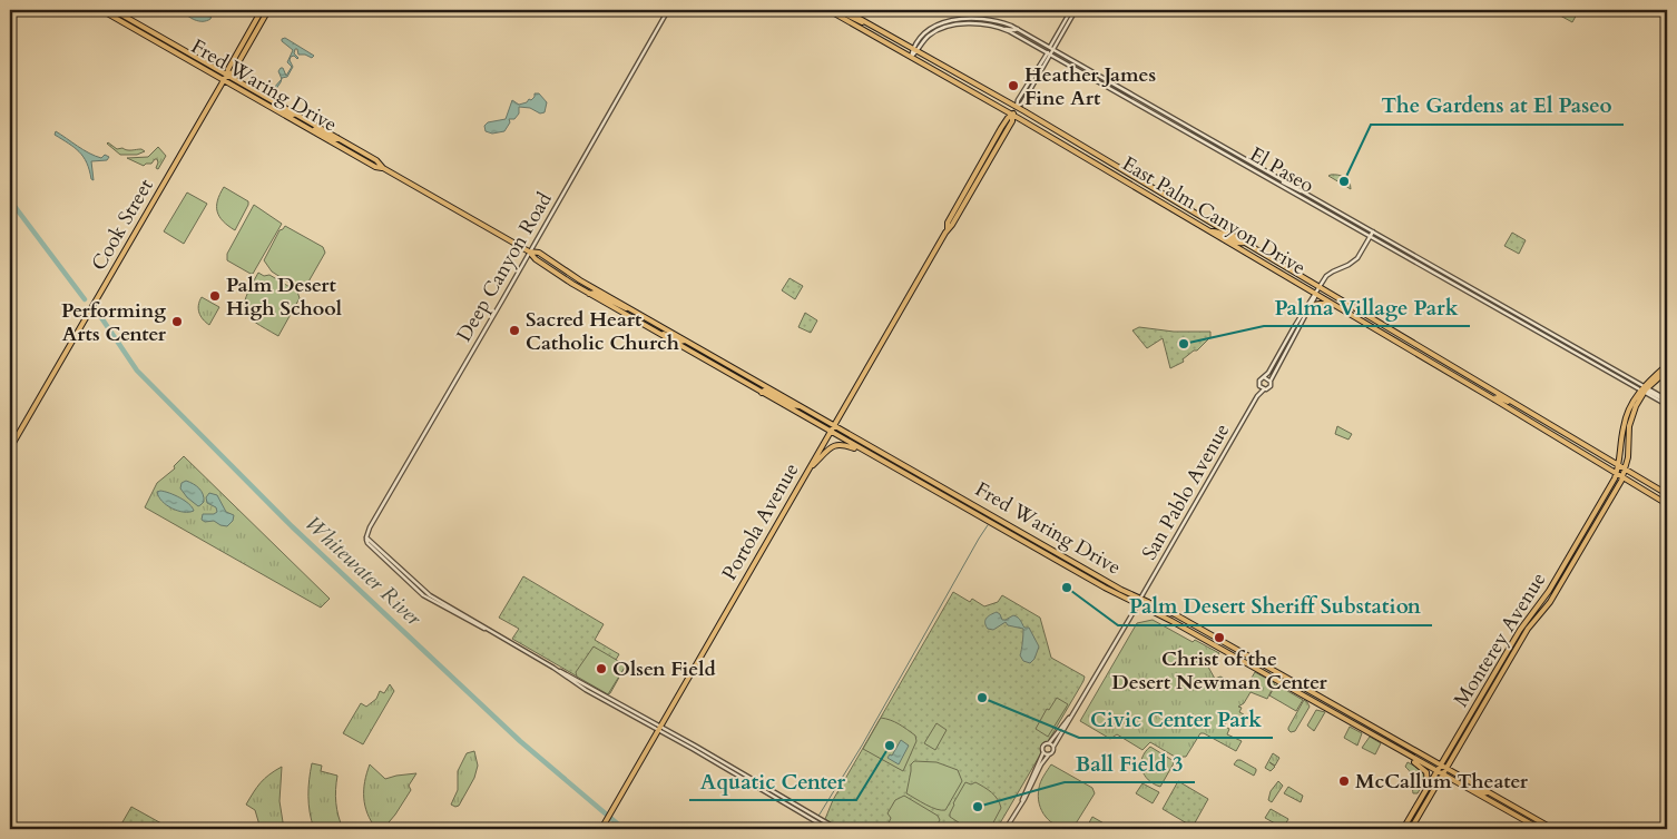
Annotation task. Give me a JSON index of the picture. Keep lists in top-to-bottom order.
{
  "streets": {
    "main road": [
      "Fred Waring Drive",
      "East Palm Canyon Drive",
      "Cook Street",
      "Portola Avenue",
      "Monterey Avenue"
    ],
    "street": ["El Paseo", "Deep Canyon Road", "San Pablo Avenue"]
  },
  "crossings": [
    ["Fred Waring Drive", "Cook Street"],
    ["Fred Waring Drive", "Deep Canyon Road"],
    ["Fred Waring Drive", "San Pablo Avenue"],
    ["Fred Waring Drive", "Portola Avenue"],
    ["Fred Waring Drive", "Monterey Avenue"],
    ["El Paseo", "East Palm Canyon Drive"],
    ["El Paseo", "San Pablo Avenue"],
    ["El Paseo", "Portola Avenue"],
    ["El Paseo", "Monterey Avenue"],
    ["East Palm Canyon Drive", "San Pablo Avenue"],
    ["East Palm Canyon Drive", "Portola Avenue"],
    ["East Palm Canyon Drive", "Monterey Avenue"],
    ["Deep Canyon Road", "Portola Avenue"]
  ],
  "water": ["Whitewater River"],
  "places": [
    "Heather James Fine Art",
    "The Gardens at El Paseo",
    "Palm Desert High School",
    "Performing Arts Center",
    "Sacred Heart Catholic Church",
    "Palma Village Park",
    "Palm Desert Sheriff Substation",
    "Christ of the Desert Newman Center",
    "Olsen Field",
    "Civic Center Park",
    "Aquatic Center",
    "McCallum Theater",
    "Ball Field 3"
  ]
}
